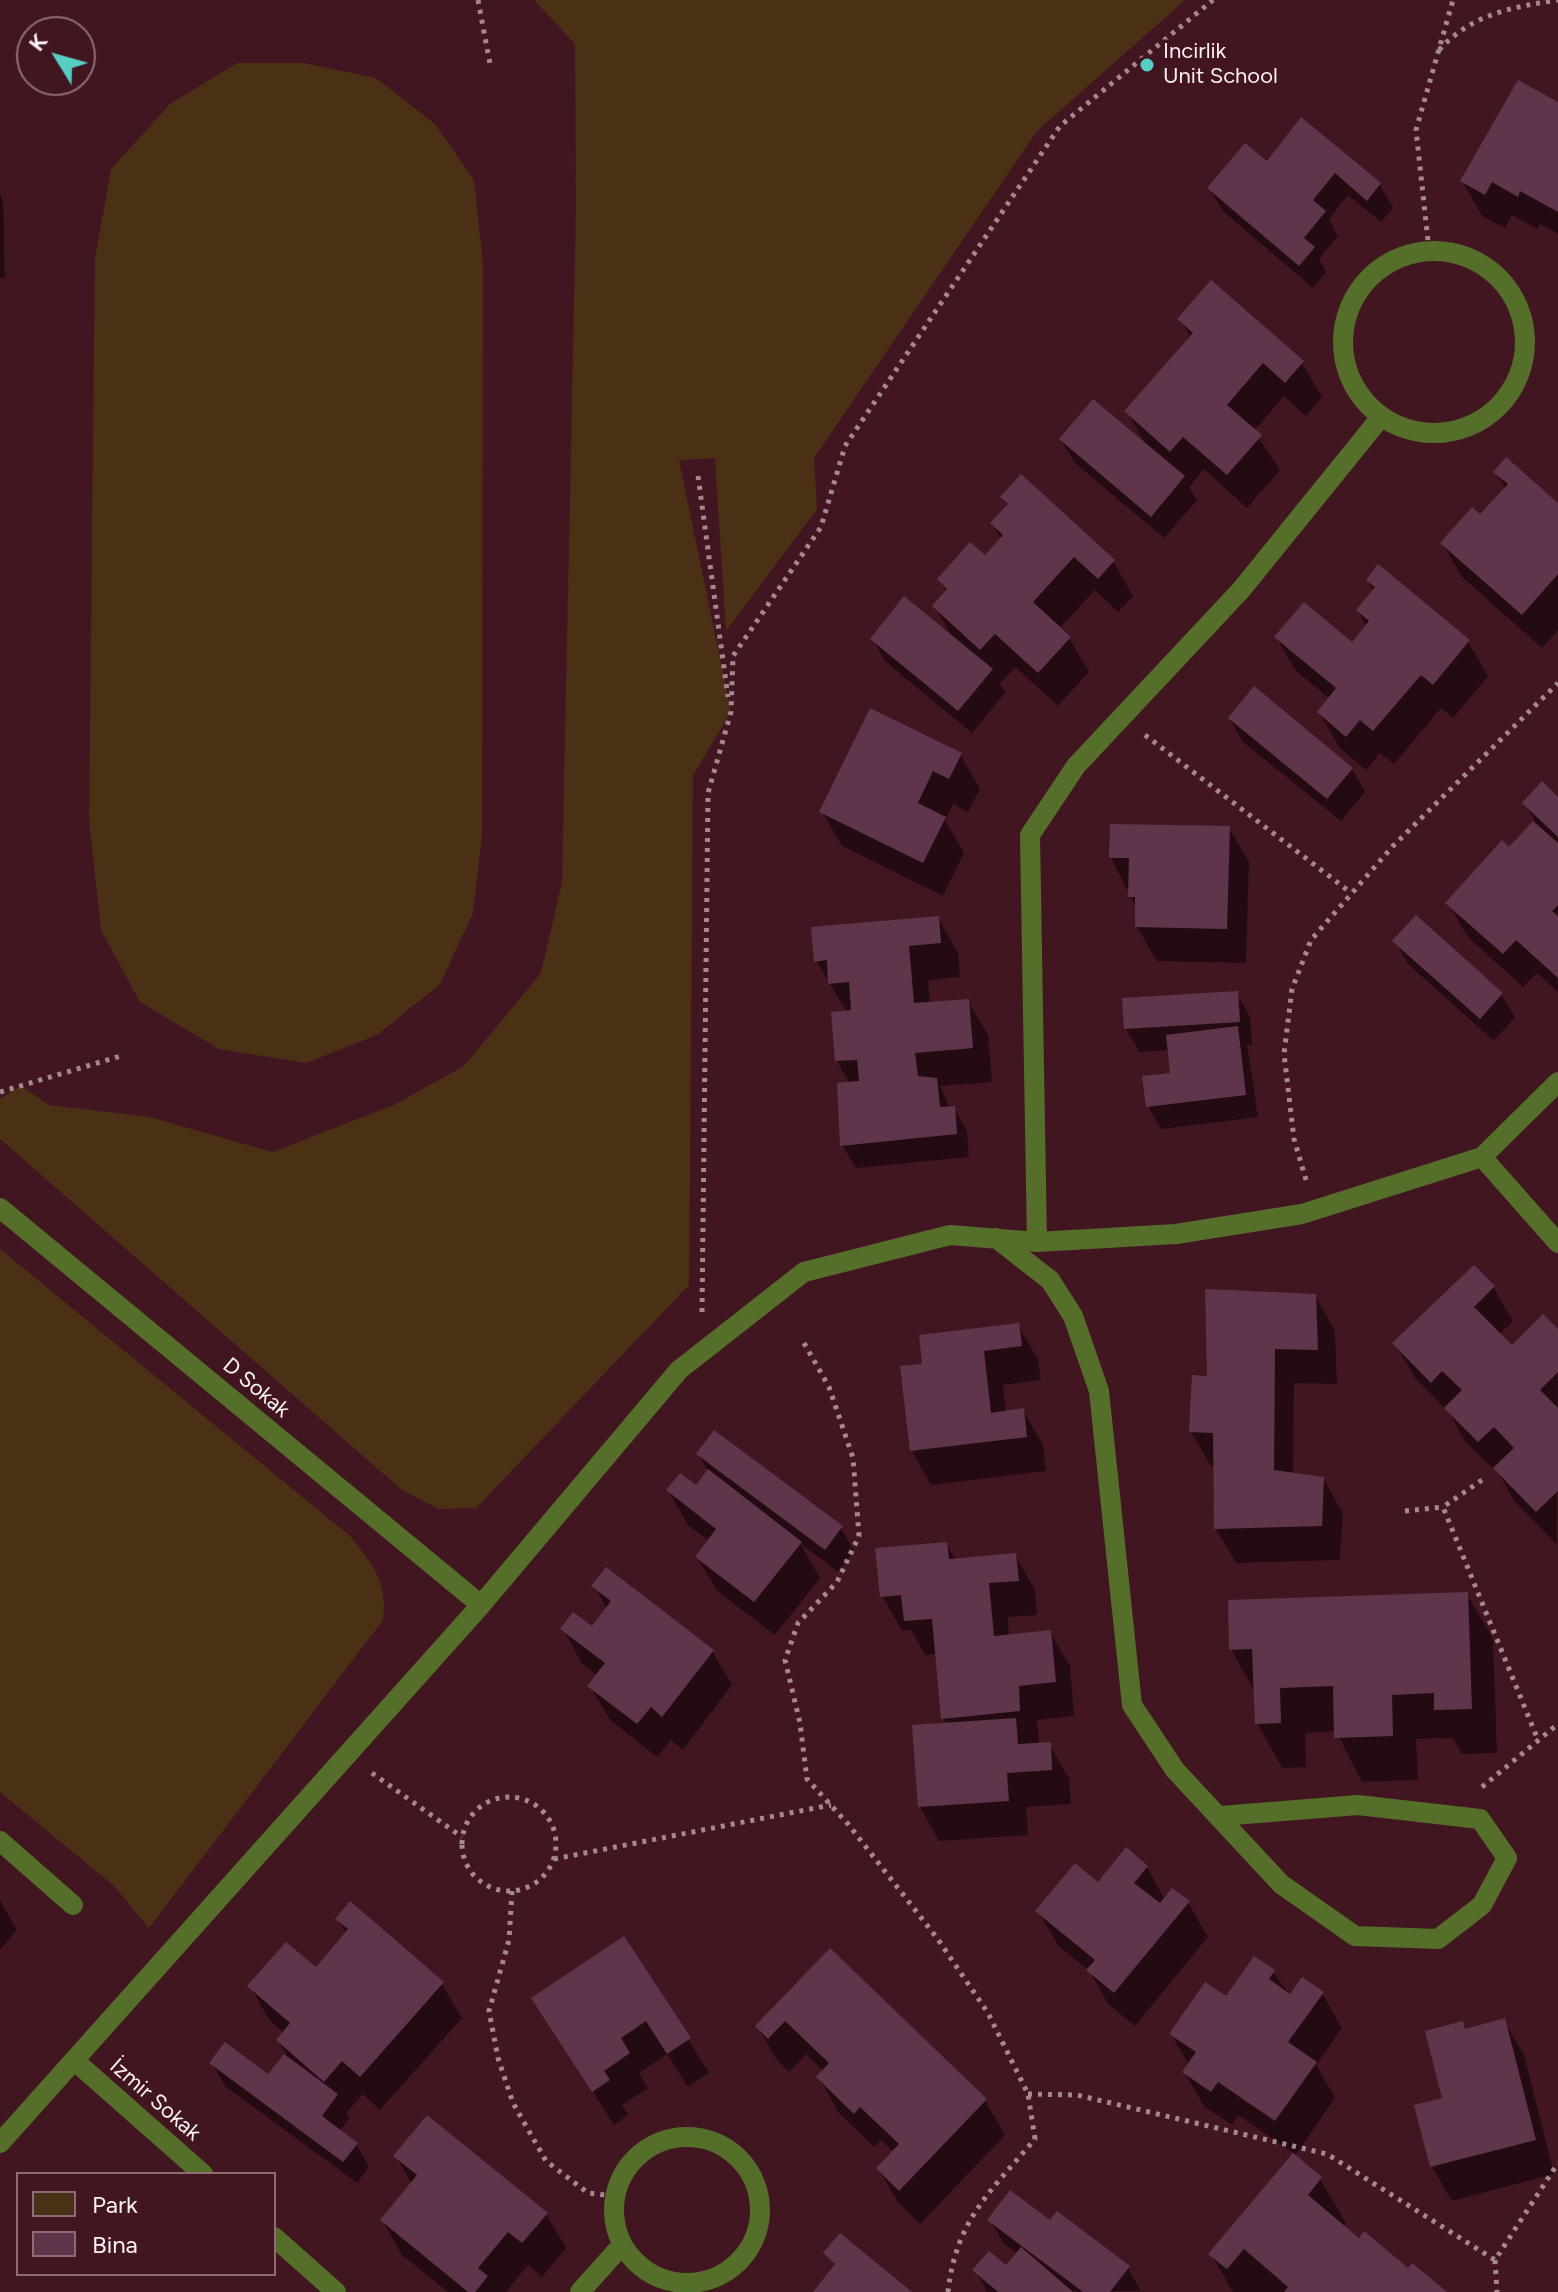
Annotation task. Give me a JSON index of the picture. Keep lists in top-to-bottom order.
{
  "streets": {
    "lane": ["D Sokak", "İzmir Sokak"]
  },
  "places": ["Incirlik Unit School"],
  "legend": ["Park", "Bina"],
  "north": "top left"
}
